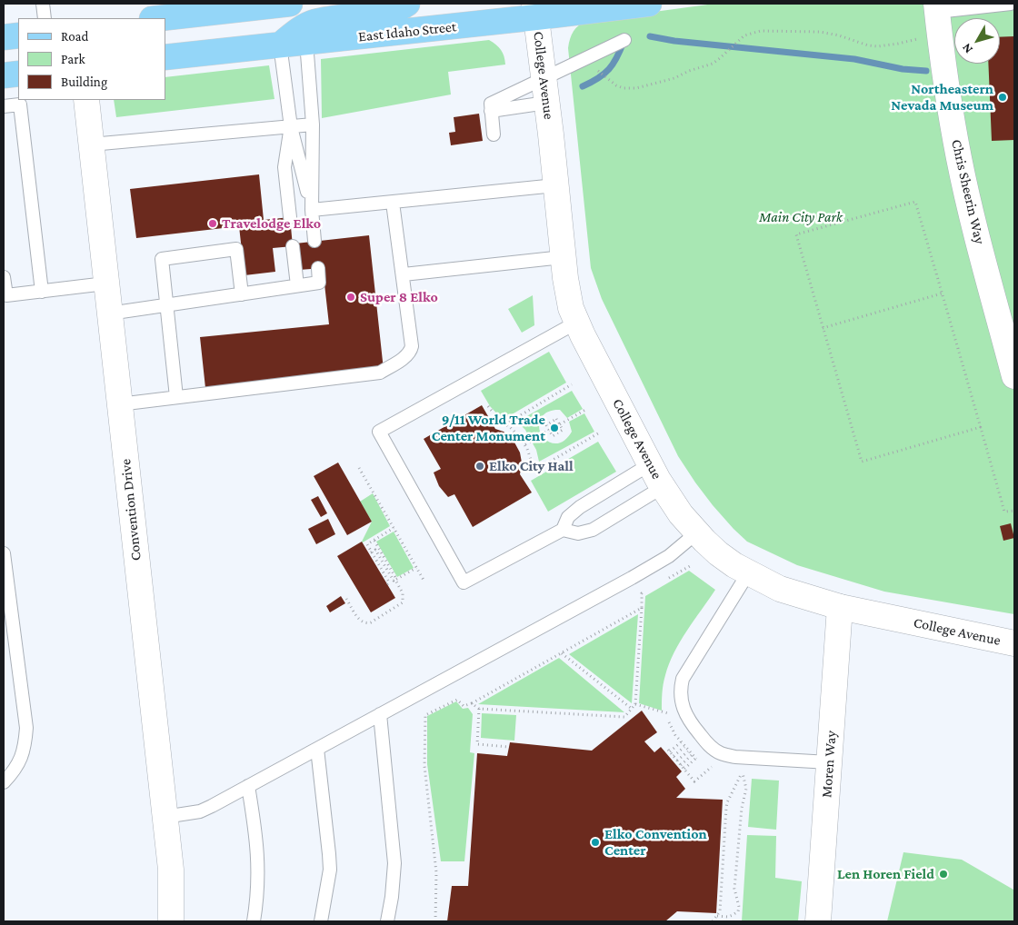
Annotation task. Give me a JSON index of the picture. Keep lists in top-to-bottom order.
{
  "streets": {
    "main road": ["East Idaho Street"],
    "street": [
      "College Avenue",
      "Chris Sheerin Way",
      "Convention Drive",
      "Moren Way"
    ]
  },
  "crossings": [
    ["East Idaho Street", "College Avenue"],
    ["College Avenue", "Moren Way"]
  ],
  "parks": ["Main City Park"],
  "places": [
    "Northeastern Nevada Museum",
    "Travelodge Elko",
    "Super 8 Elko",
    "9/11 World Trade Center Monument",
    "Elko City Hall",
    "Elko Convention Center",
    "Len Horen Field"
  ],
  "legend": ["Road", "Park", "Building"],
  "north": "bottom left"
}
